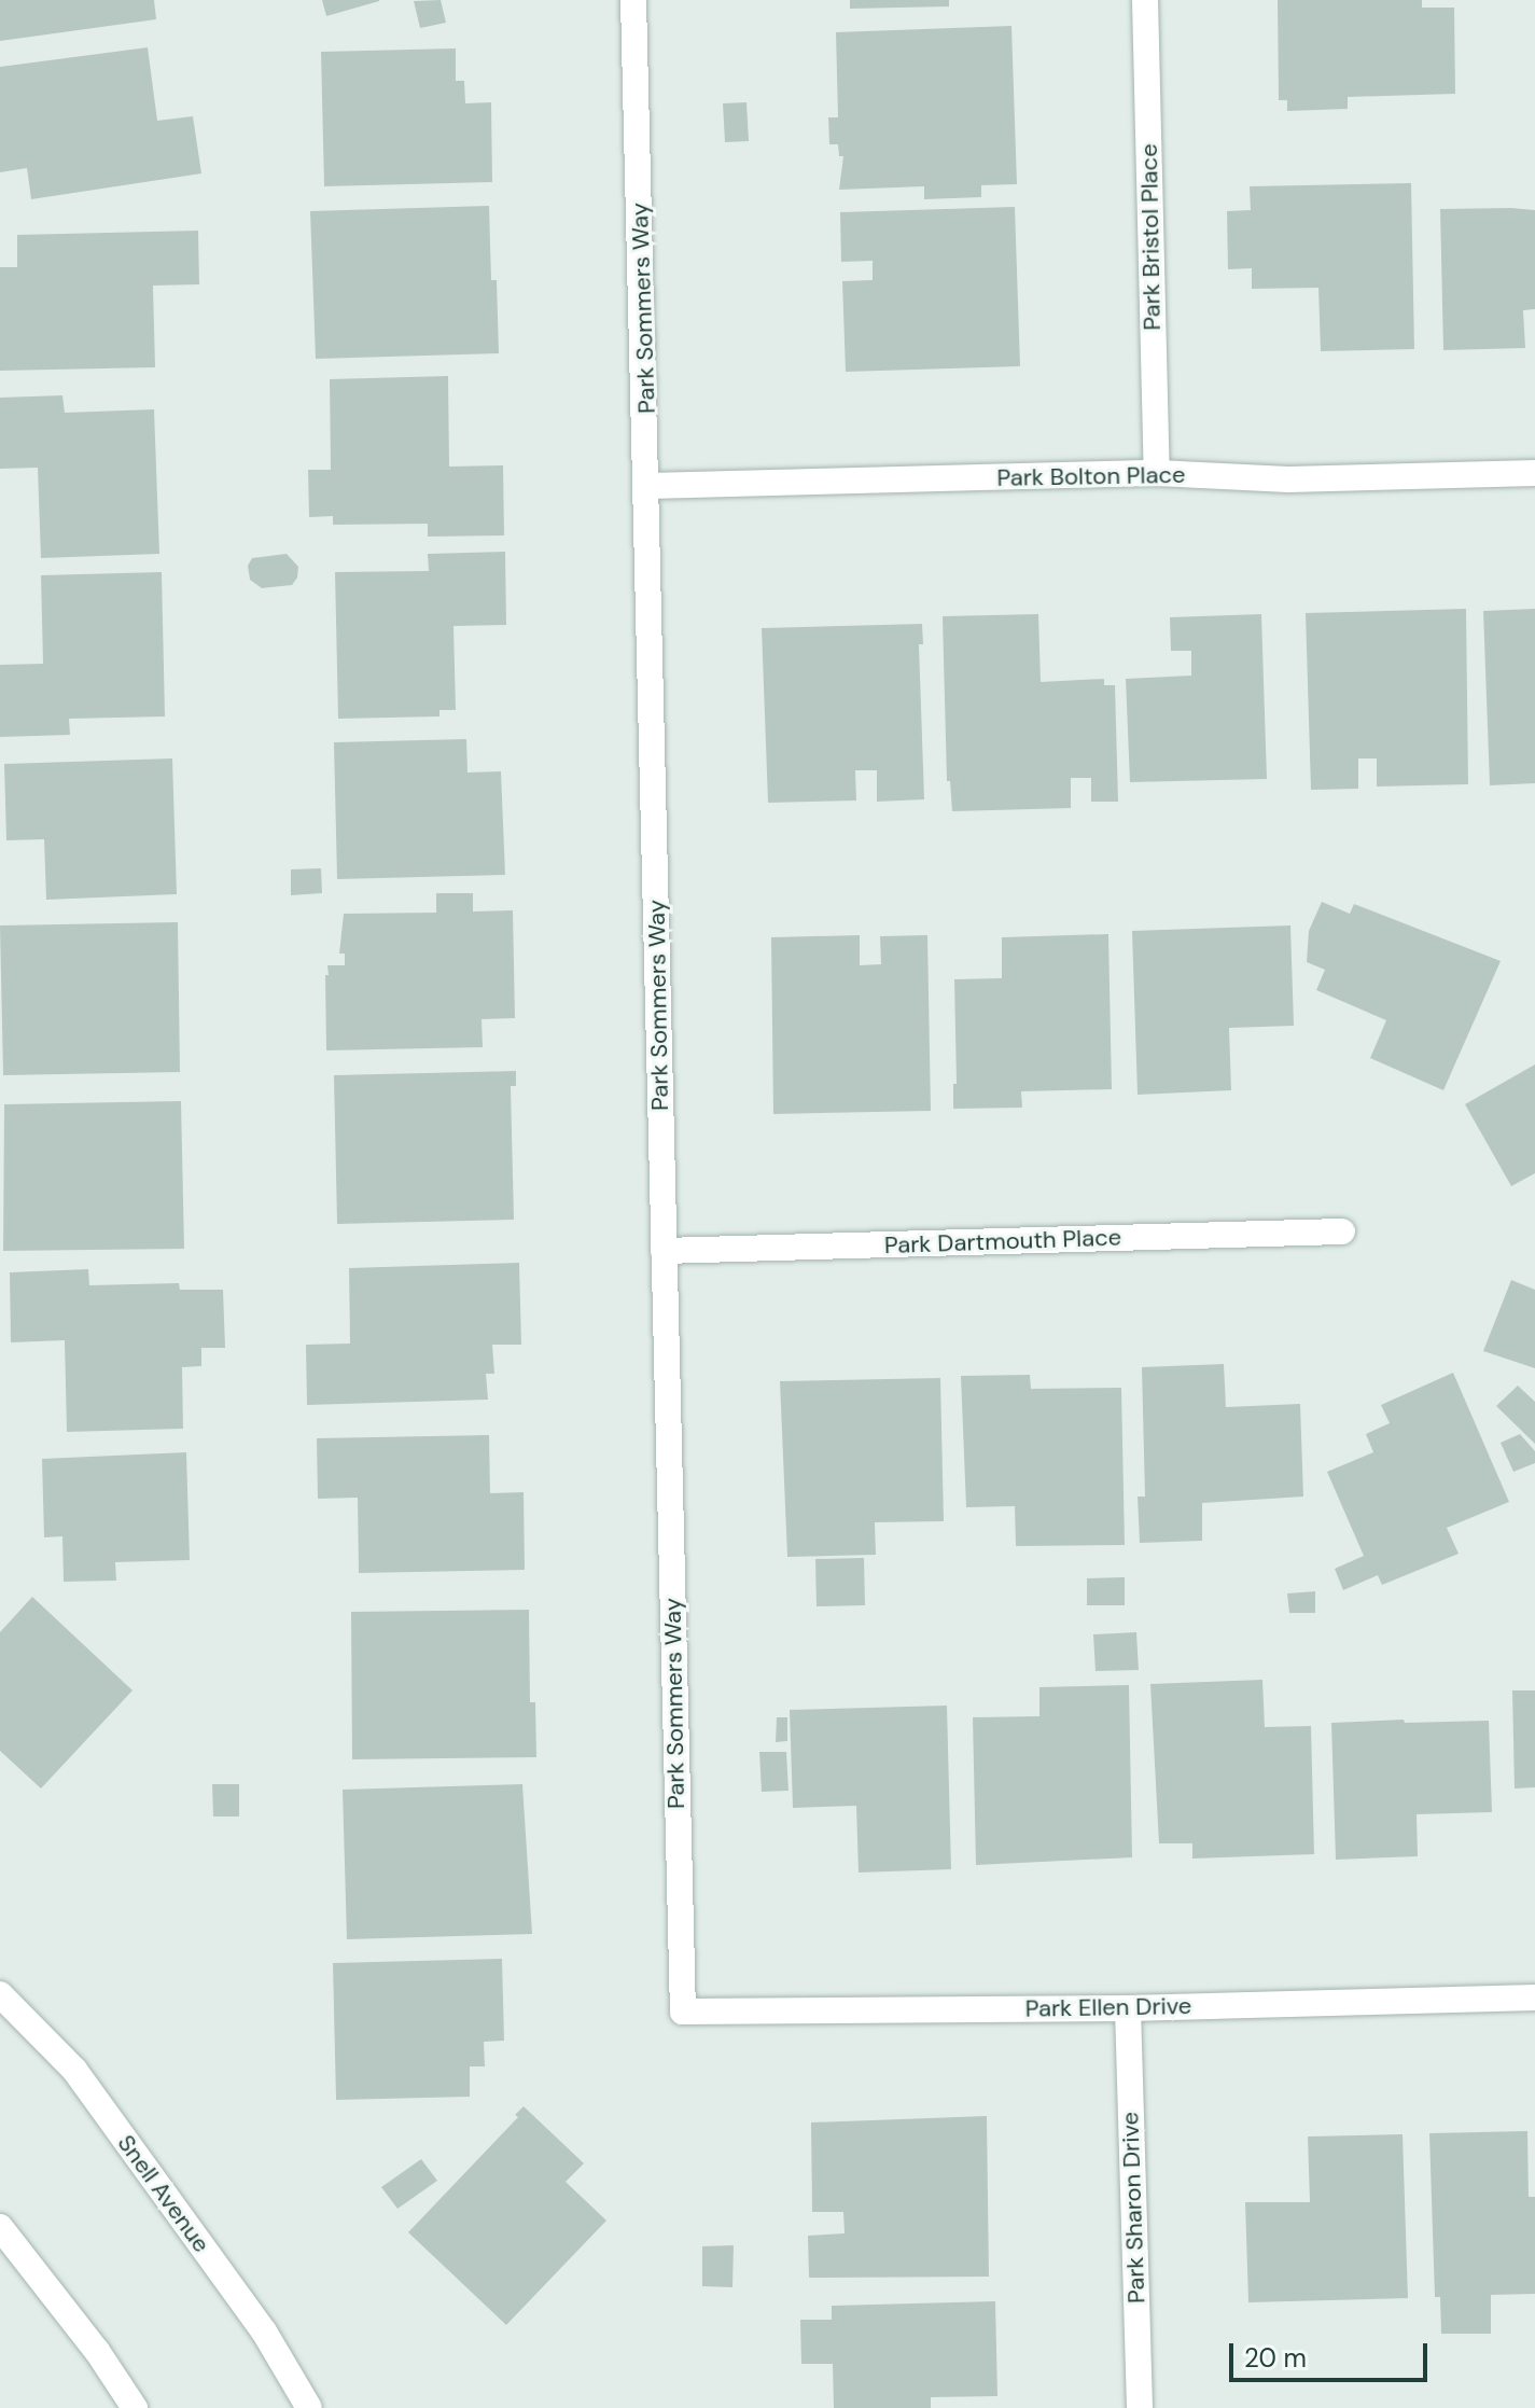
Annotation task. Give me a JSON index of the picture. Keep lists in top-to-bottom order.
{
  "streets": {
    "street": [
      "Park Bristol Place",
      "Park Sommers Way",
      "Park Bolton Place",
      "Park Dartmouth Place",
      "Park Ellen Drive",
      "Snell Avenue",
      "Park Sharon Drive"
    ]
  },
  "crossings": [
    ["Park Bristol Place", "Park Bolton Place"],
    ["Park Sommers Way", "Park Bolton Place"],
    ["Park Sommers Way", "Park Dartmouth Place"],
    ["Park Sommers Way", "Park Ellen Drive"],
    ["Park Ellen Drive", "Park Sharon Drive"]
  ],
  "scale_bar": "20 m"
}
